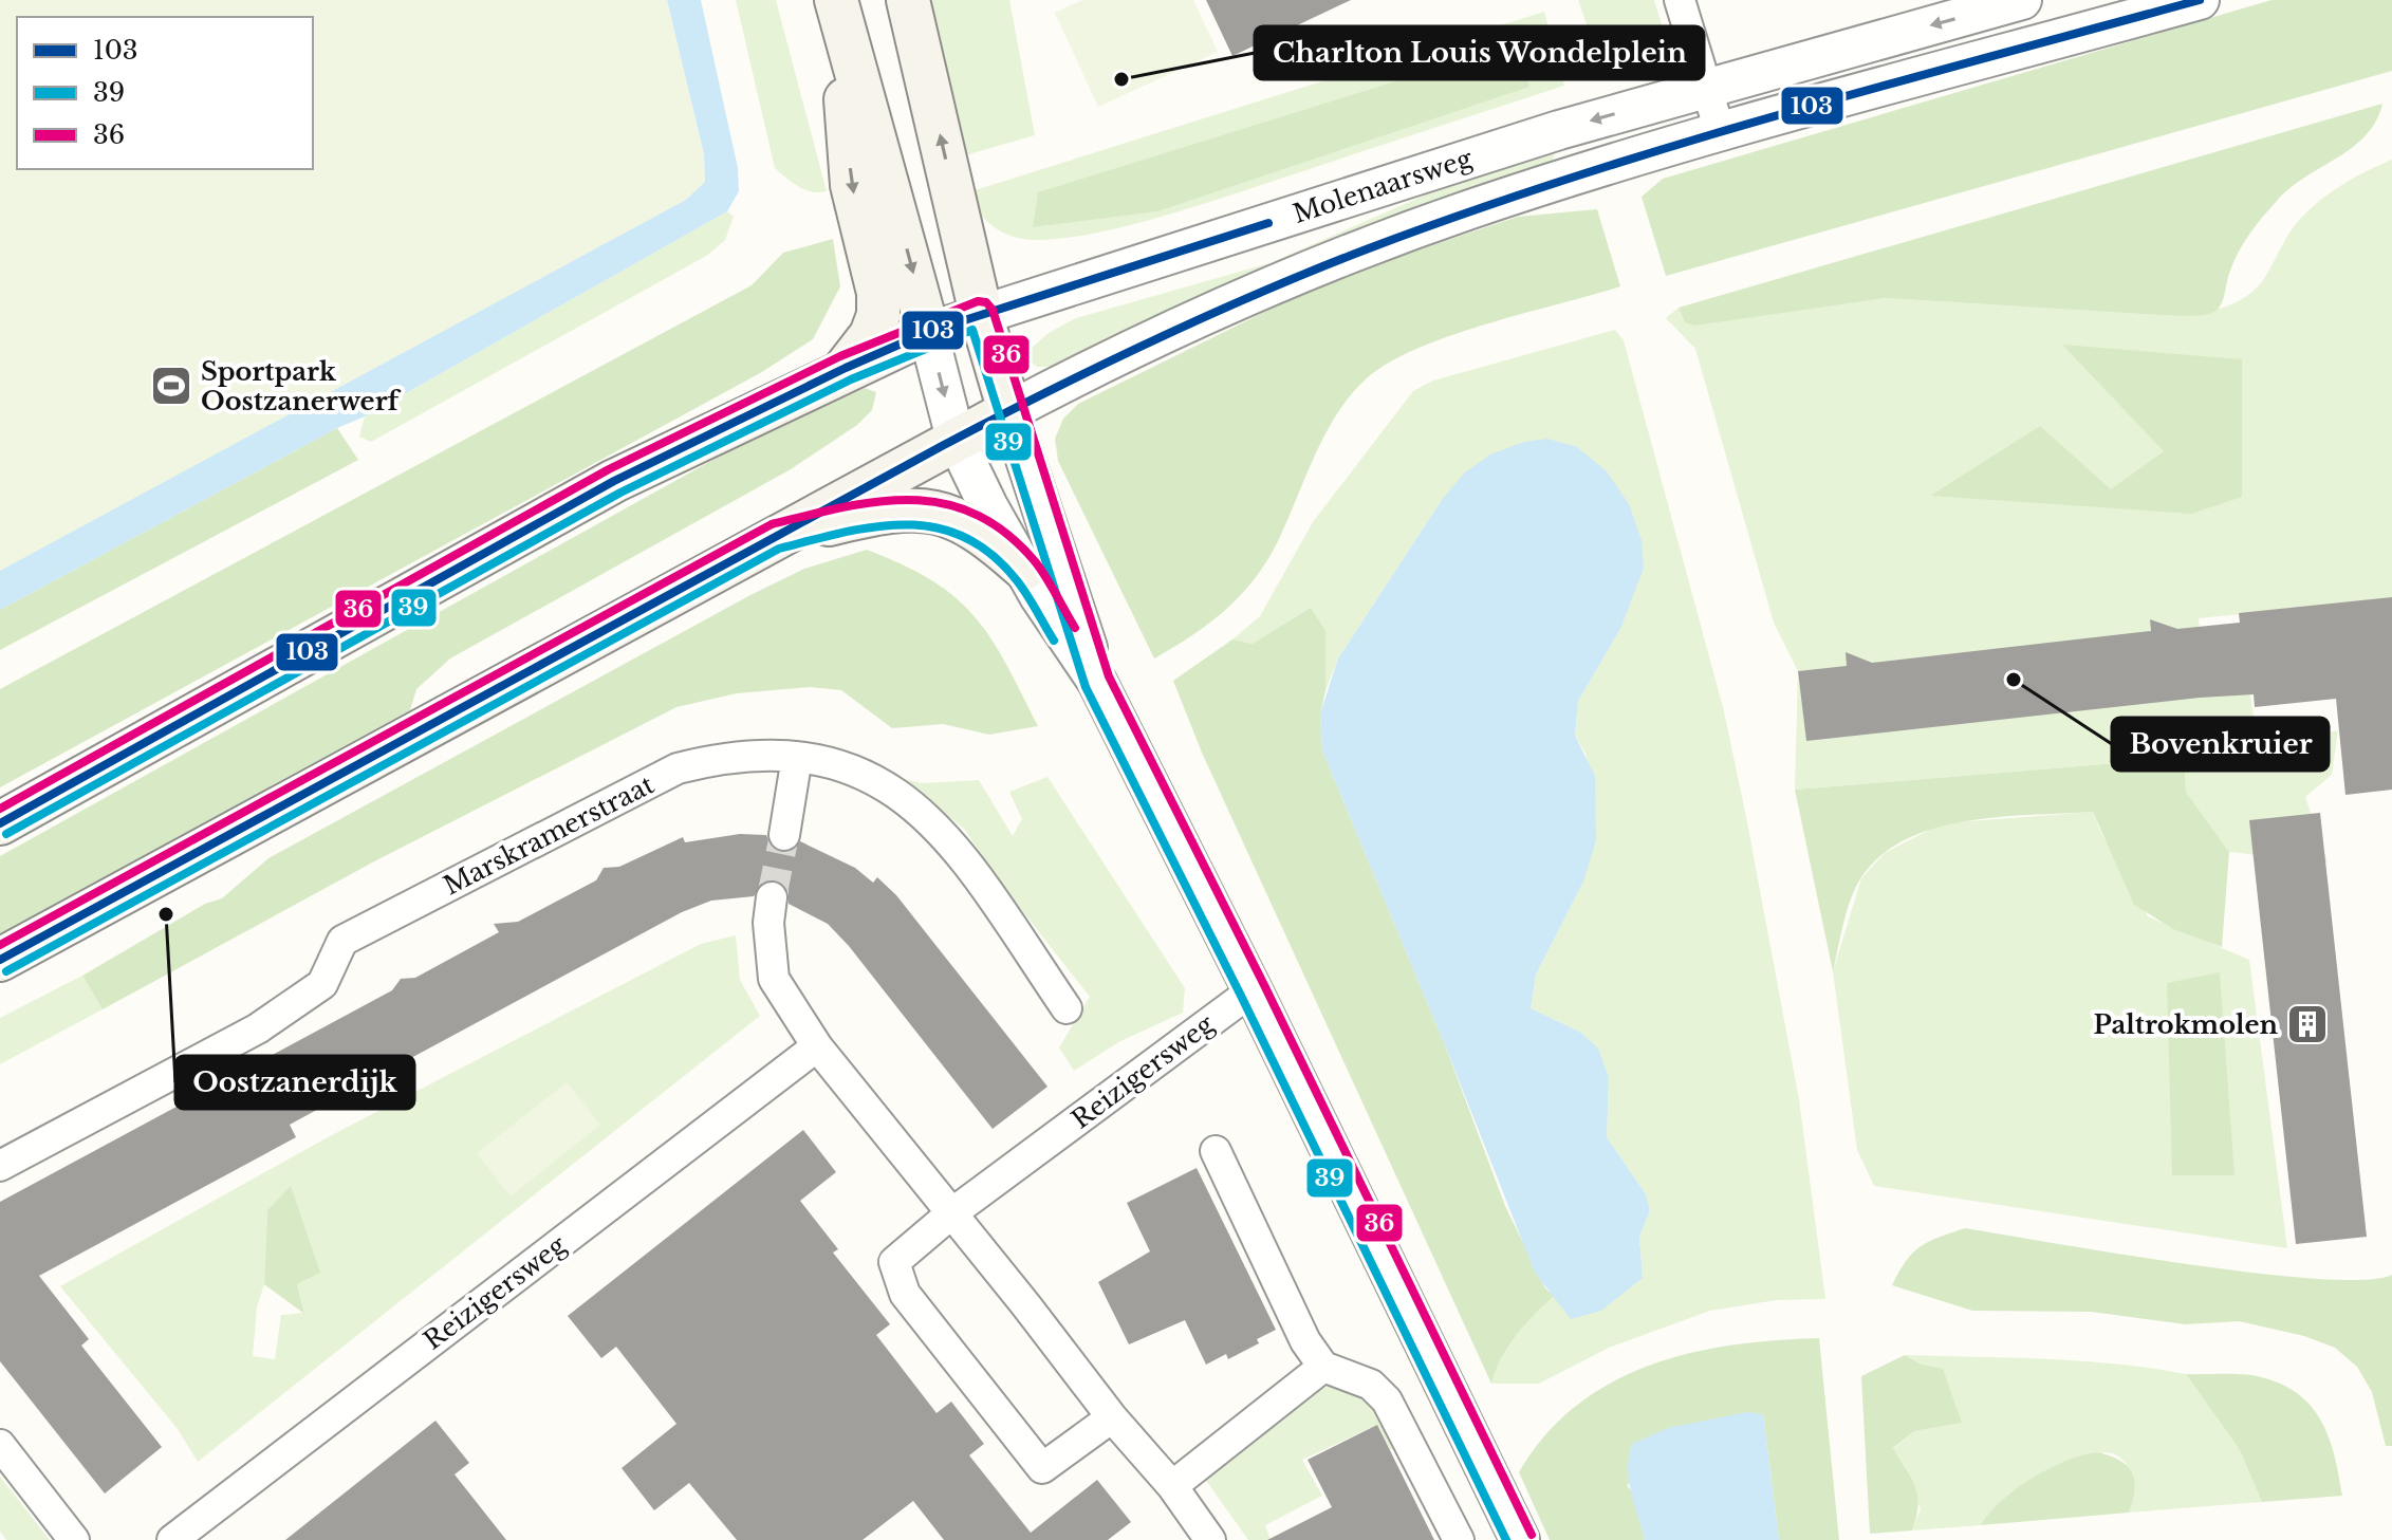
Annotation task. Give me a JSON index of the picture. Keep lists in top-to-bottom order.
{
  "streets": {
    "main road": ["Molenaarsweg"],
    "street": ["Marskramerstraat", "Reizigersweg"]
  },
  "places": {
    "other": ["Charlton Louis Wondelplein", "Bovenkruier", "Oostzanerdijk"],
    "sports": ["Sportpark Oostzanerwerf"],
    "building": ["Paltrokmolen"]
  },
  "lines": ["transit line 103", "transit line 36", "transit line 39"],
  "legend": ["103", "39", "36"]
}
